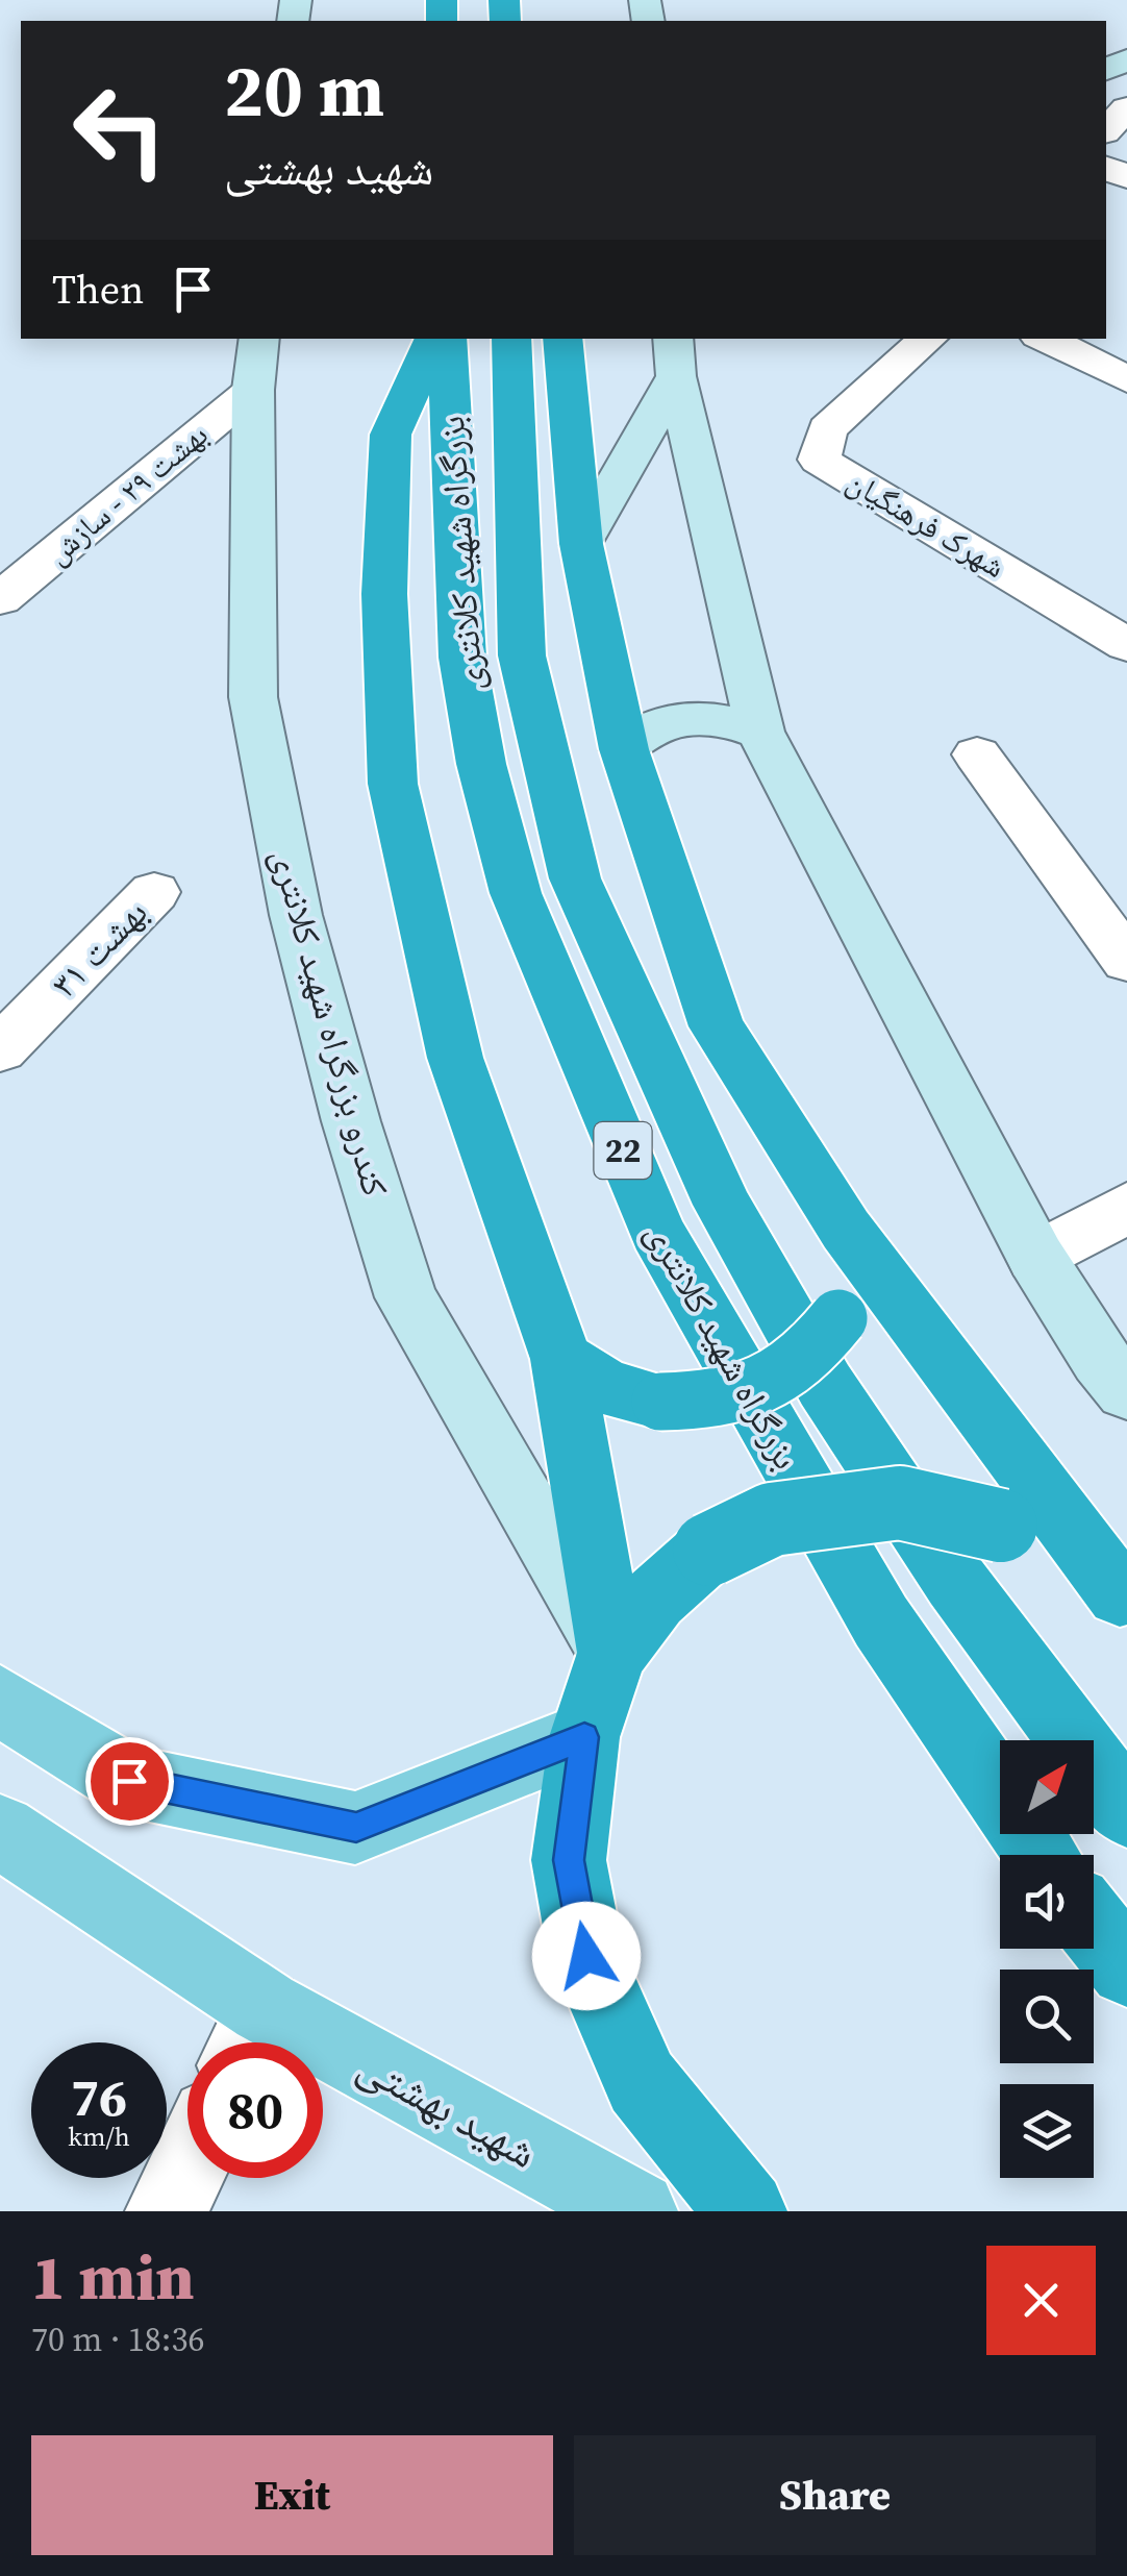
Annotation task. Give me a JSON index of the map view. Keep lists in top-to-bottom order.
{
  "streets": {
    "highway": ["بزرگراه شهید کلانتری", "22"],
    "main road": ["کندرو بزرگراه شهید کلانتری", "شهید بهشتی"],
    "street": ["بهشت ۲۹ - سازش", "شهرک فرهنگیان", "بهشت ۳۱"]
  },
  "crossings": [
    ["بهشت ۲۹ - سازش", "کندرو بزرگراه شهید کلانتری"],
    ["بزرگراه شهید کلانتری", "کندرو بزرگراه شهید کلانتری"]
  ],
  "north": "top right",
  "page": {
    "turn": ["20 m", "شهید بهشتی"],
    "then": "Then",
    "speed": "76 km/h",
    "limit": "80",
    "heading": ["1 min", "70 m · 18:36"],
    "buttons": ["Exit", "Share"]
  }
}
